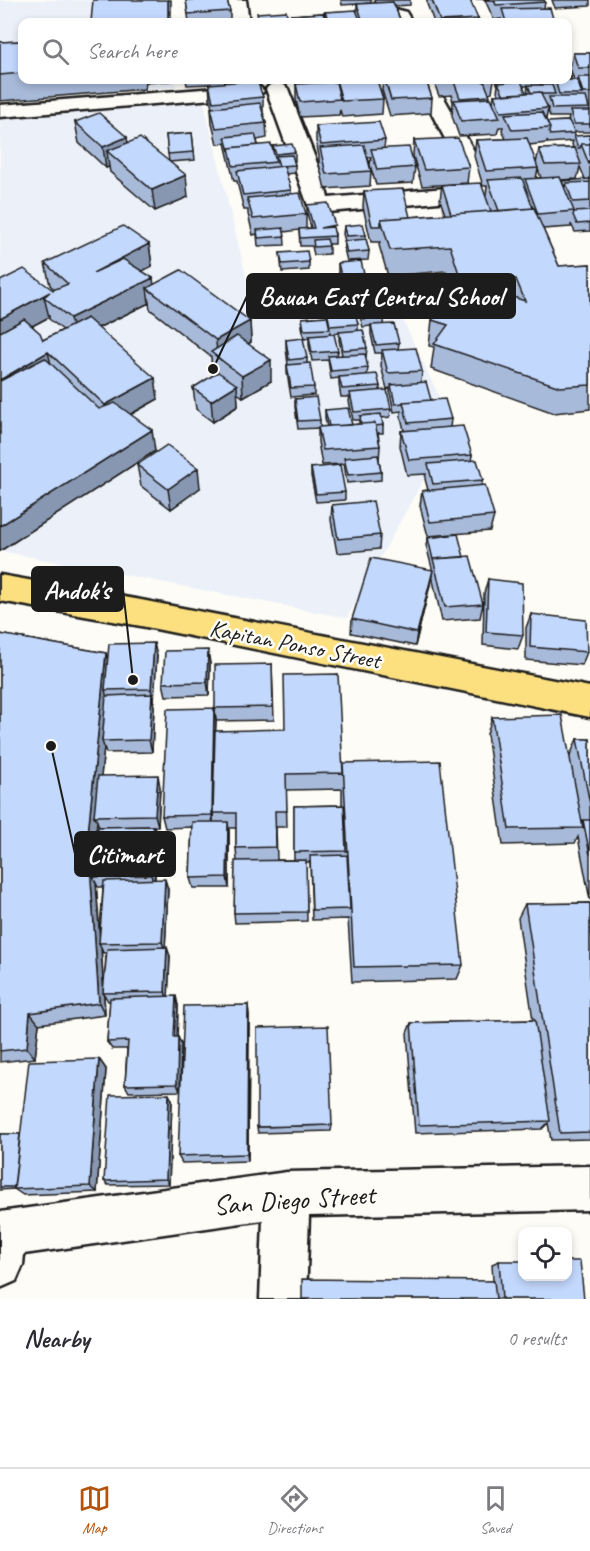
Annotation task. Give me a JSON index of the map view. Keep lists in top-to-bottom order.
{
  "streets": {
    "main road": ["Kapitan Ponso Street"],
    "street": ["San Diego Street"]
  },
  "places": ["Bauan East Central School", "Andok's", "Citimart"],
  "page": {
    "search": "Search here",
    "heading": ["Nearby", "0 results"],
    "nav": ["Map", "Directions", "Saved"]
  }
}
